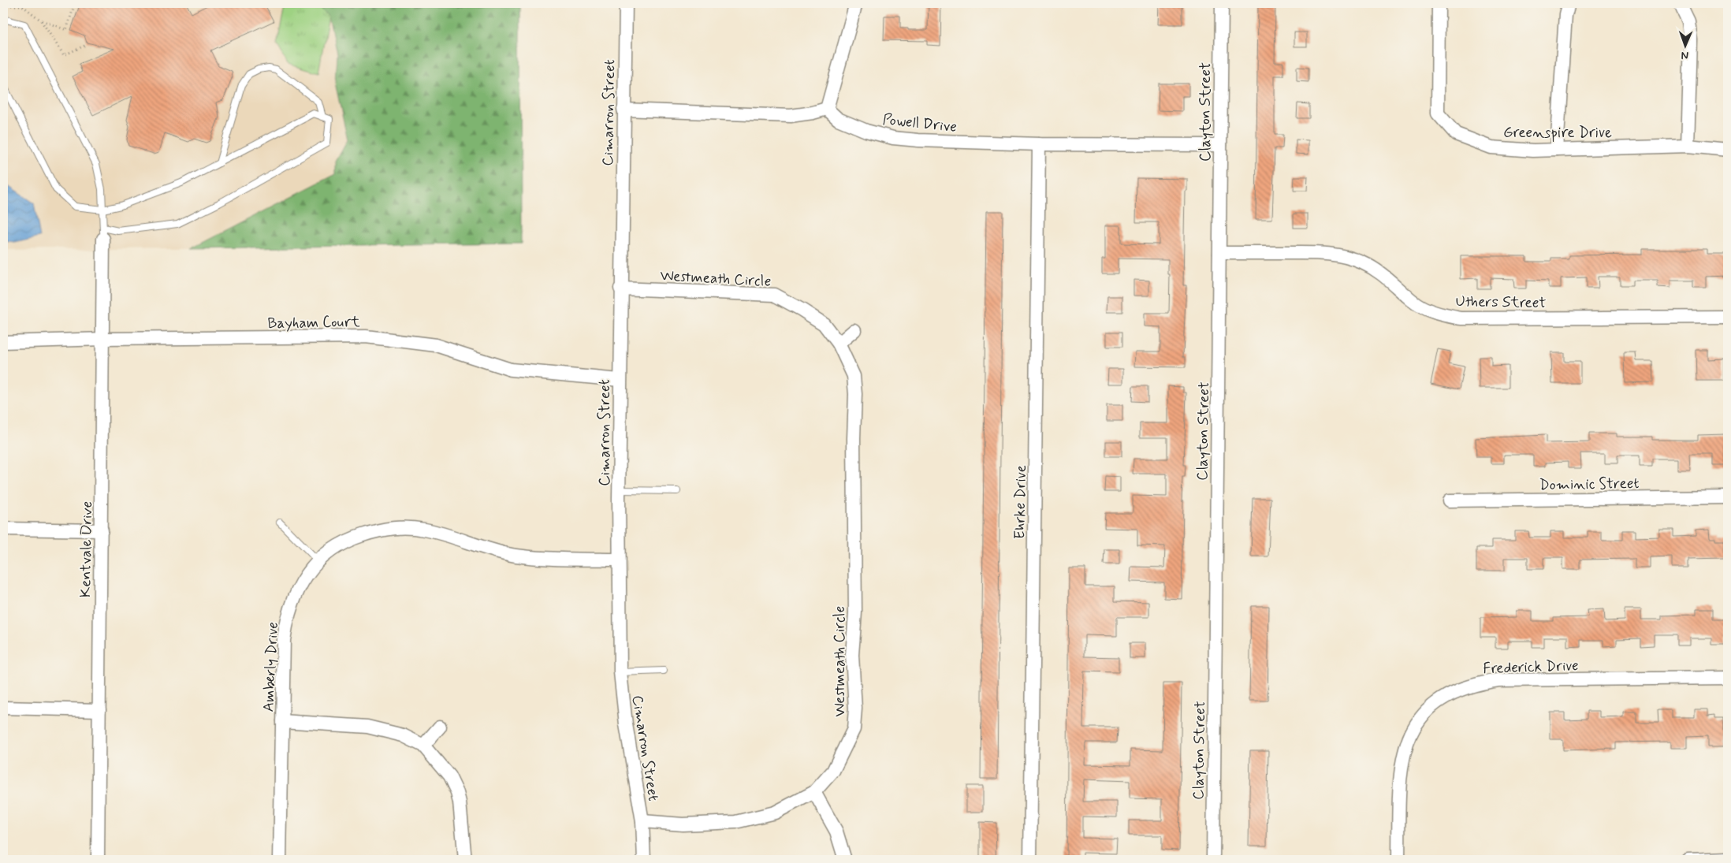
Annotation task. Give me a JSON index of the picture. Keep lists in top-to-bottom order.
{
  "streets": {
    "street": [
      "Clayton Street",
      "Cimarron Street",
      "Powell Drive",
      "Greenspire Drive",
      "Westmeath Circle",
      "Uthers Street",
      "Bayham Court",
      "Dominic Street",
      "Ehrke Drive",
      "Kentvale Drive",
      "Frederick Drive",
      "Amberly Drive"
    ]
  },
  "crossings": [
    ["Clayton Street", "Powell Drive"],
    ["Clayton Street", "Uthers Street"],
    ["Cimarron Street", "Westmeath Circle"],
    ["Cimarron Street", "Bayham Court"],
    ["Cimarron Street", "Amberly Drive"],
    ["Powell Drive", "Ehrke Drive"],
    ["Bayham Court", "Kentvale Drive"]
  ],
  "north": "bottom"
}
